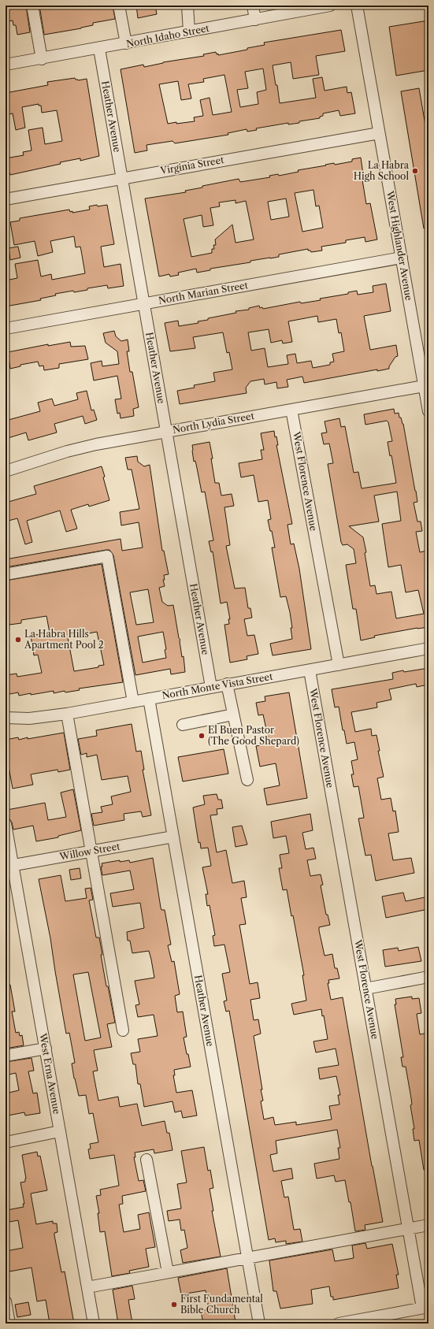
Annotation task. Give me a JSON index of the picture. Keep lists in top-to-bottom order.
{
  "streets": {
    "street": [
      "North Idaho Street",
      "Heather Avenue",
      "Virginia Street",
      "West Highlander Avenue",
      "North Marian Street",
      "North Lydia Street",
      "West Florence Avenue",
      "North Monte Vista Street",
      "Willow Street",
      "West Erna Avenue"
    ]
  },
  "crossings": [
    ["North Idaho Street", "Heather Avenue"],
    ["Heather Avenue", "Virginia Street"],
    ["Heather Avenue", "North Marian Street"],
    ["Heather Avenue", "North Lydia Street"],
    ["Heather Avenue", "North Monte Vista Street"],
    ["Heather Avenue", "Willow Street"],
    ["Virginia Street", "West Highlander Avenue"],
    ["West Highlander Avenue", "North Marian Street"],
    ["West Highlander Avenue", "North Lydia Street"],
    ["North Lydia Street", "West Florence Avenue"],
    ["West Florence Avenue", "North Monte Vista Street"],
    ["Willow Street", "West Erna Avenue"]
  ],
  "places": [
    "La Habra High School",
    "La Habra Hills Apartment Pool 2",
    "El Buen Pastor (The Good Shepard)",
    "First Fundamental Bible Church"
  ]
}
